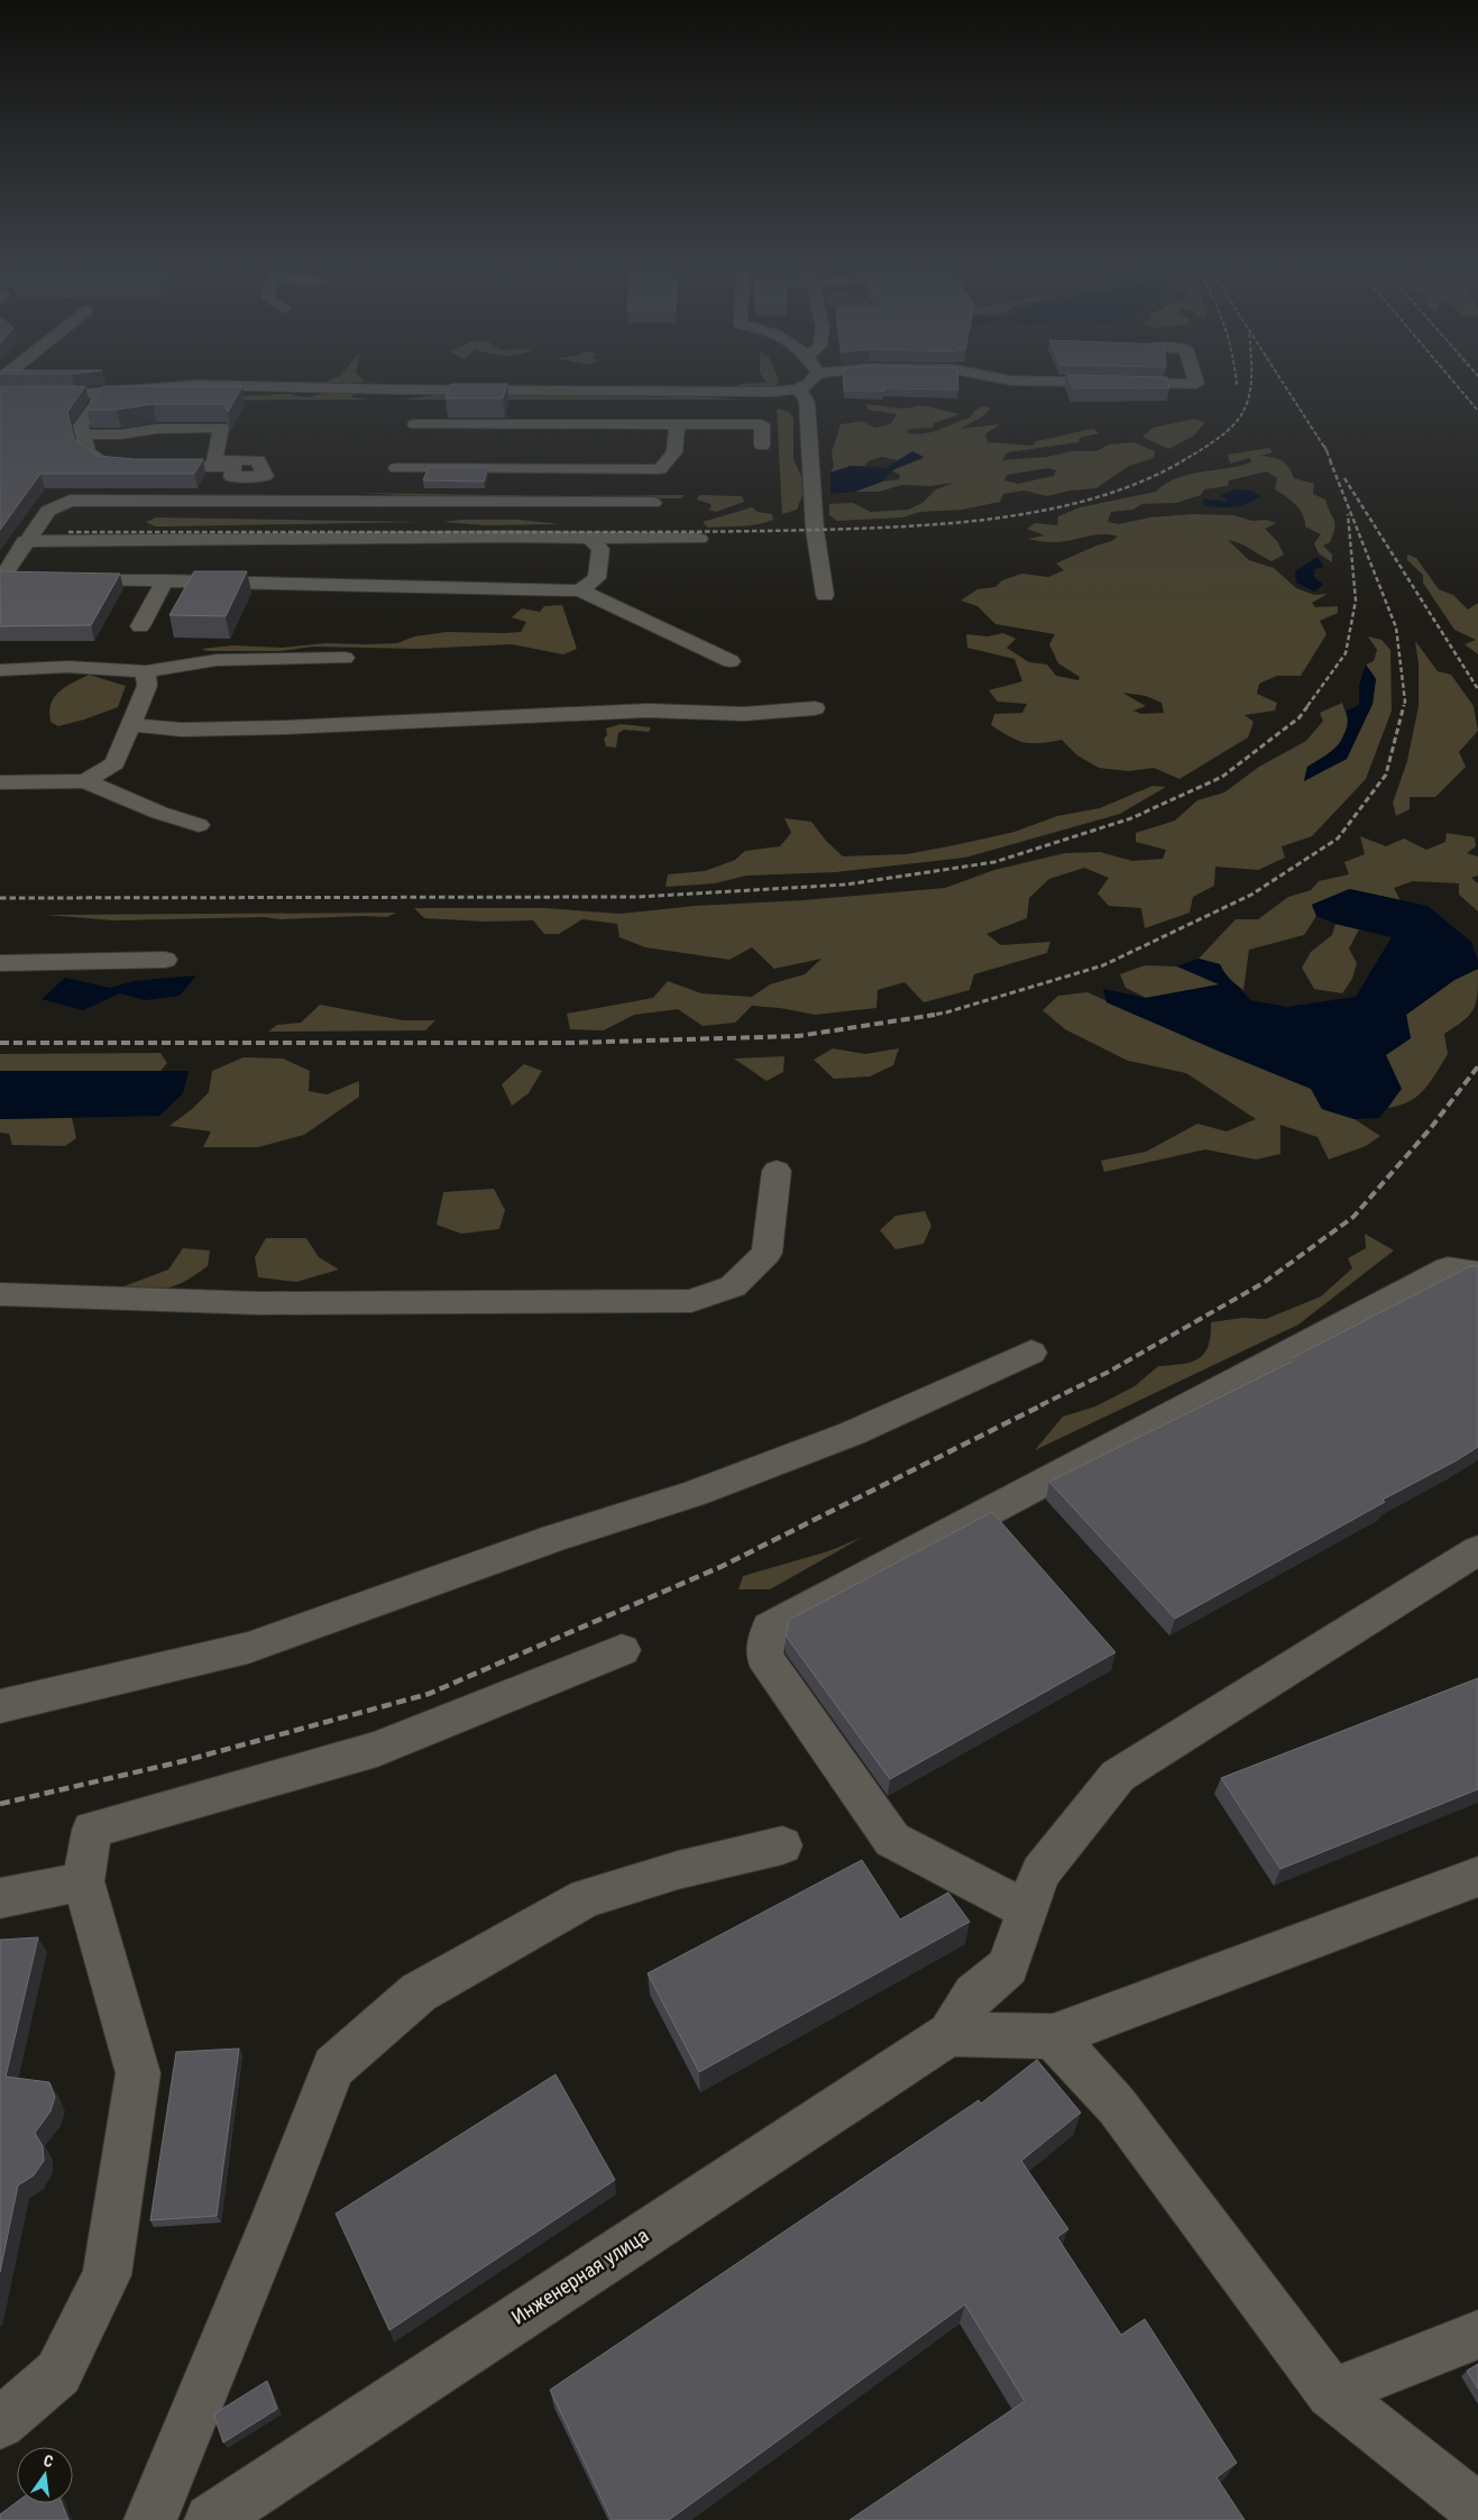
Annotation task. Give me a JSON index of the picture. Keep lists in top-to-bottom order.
{
  "streets": {
    "street": ["Инженерная улица"]
  },
  "north": "top"
}
